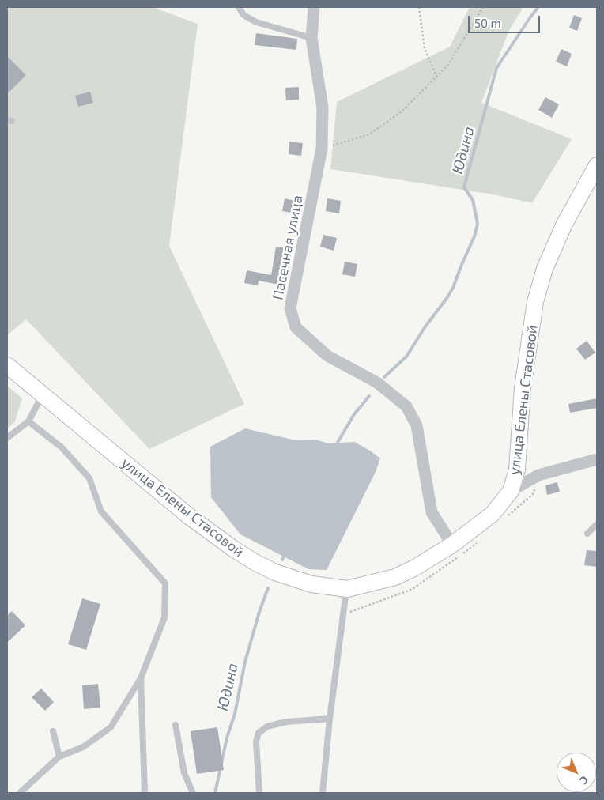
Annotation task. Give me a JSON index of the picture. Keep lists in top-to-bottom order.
{
  "streets": {
    "main road": ["улица Елены Стасовой"],
    "street": ["Пасечная улица"]
  },
  "crossings": [
    ["Пасечная улица", "улица Елены Стасовой"]
  ],
  "water": ["Юдина"],
  "scale_bar": "50 m",
  "north": "bottom right"
}
